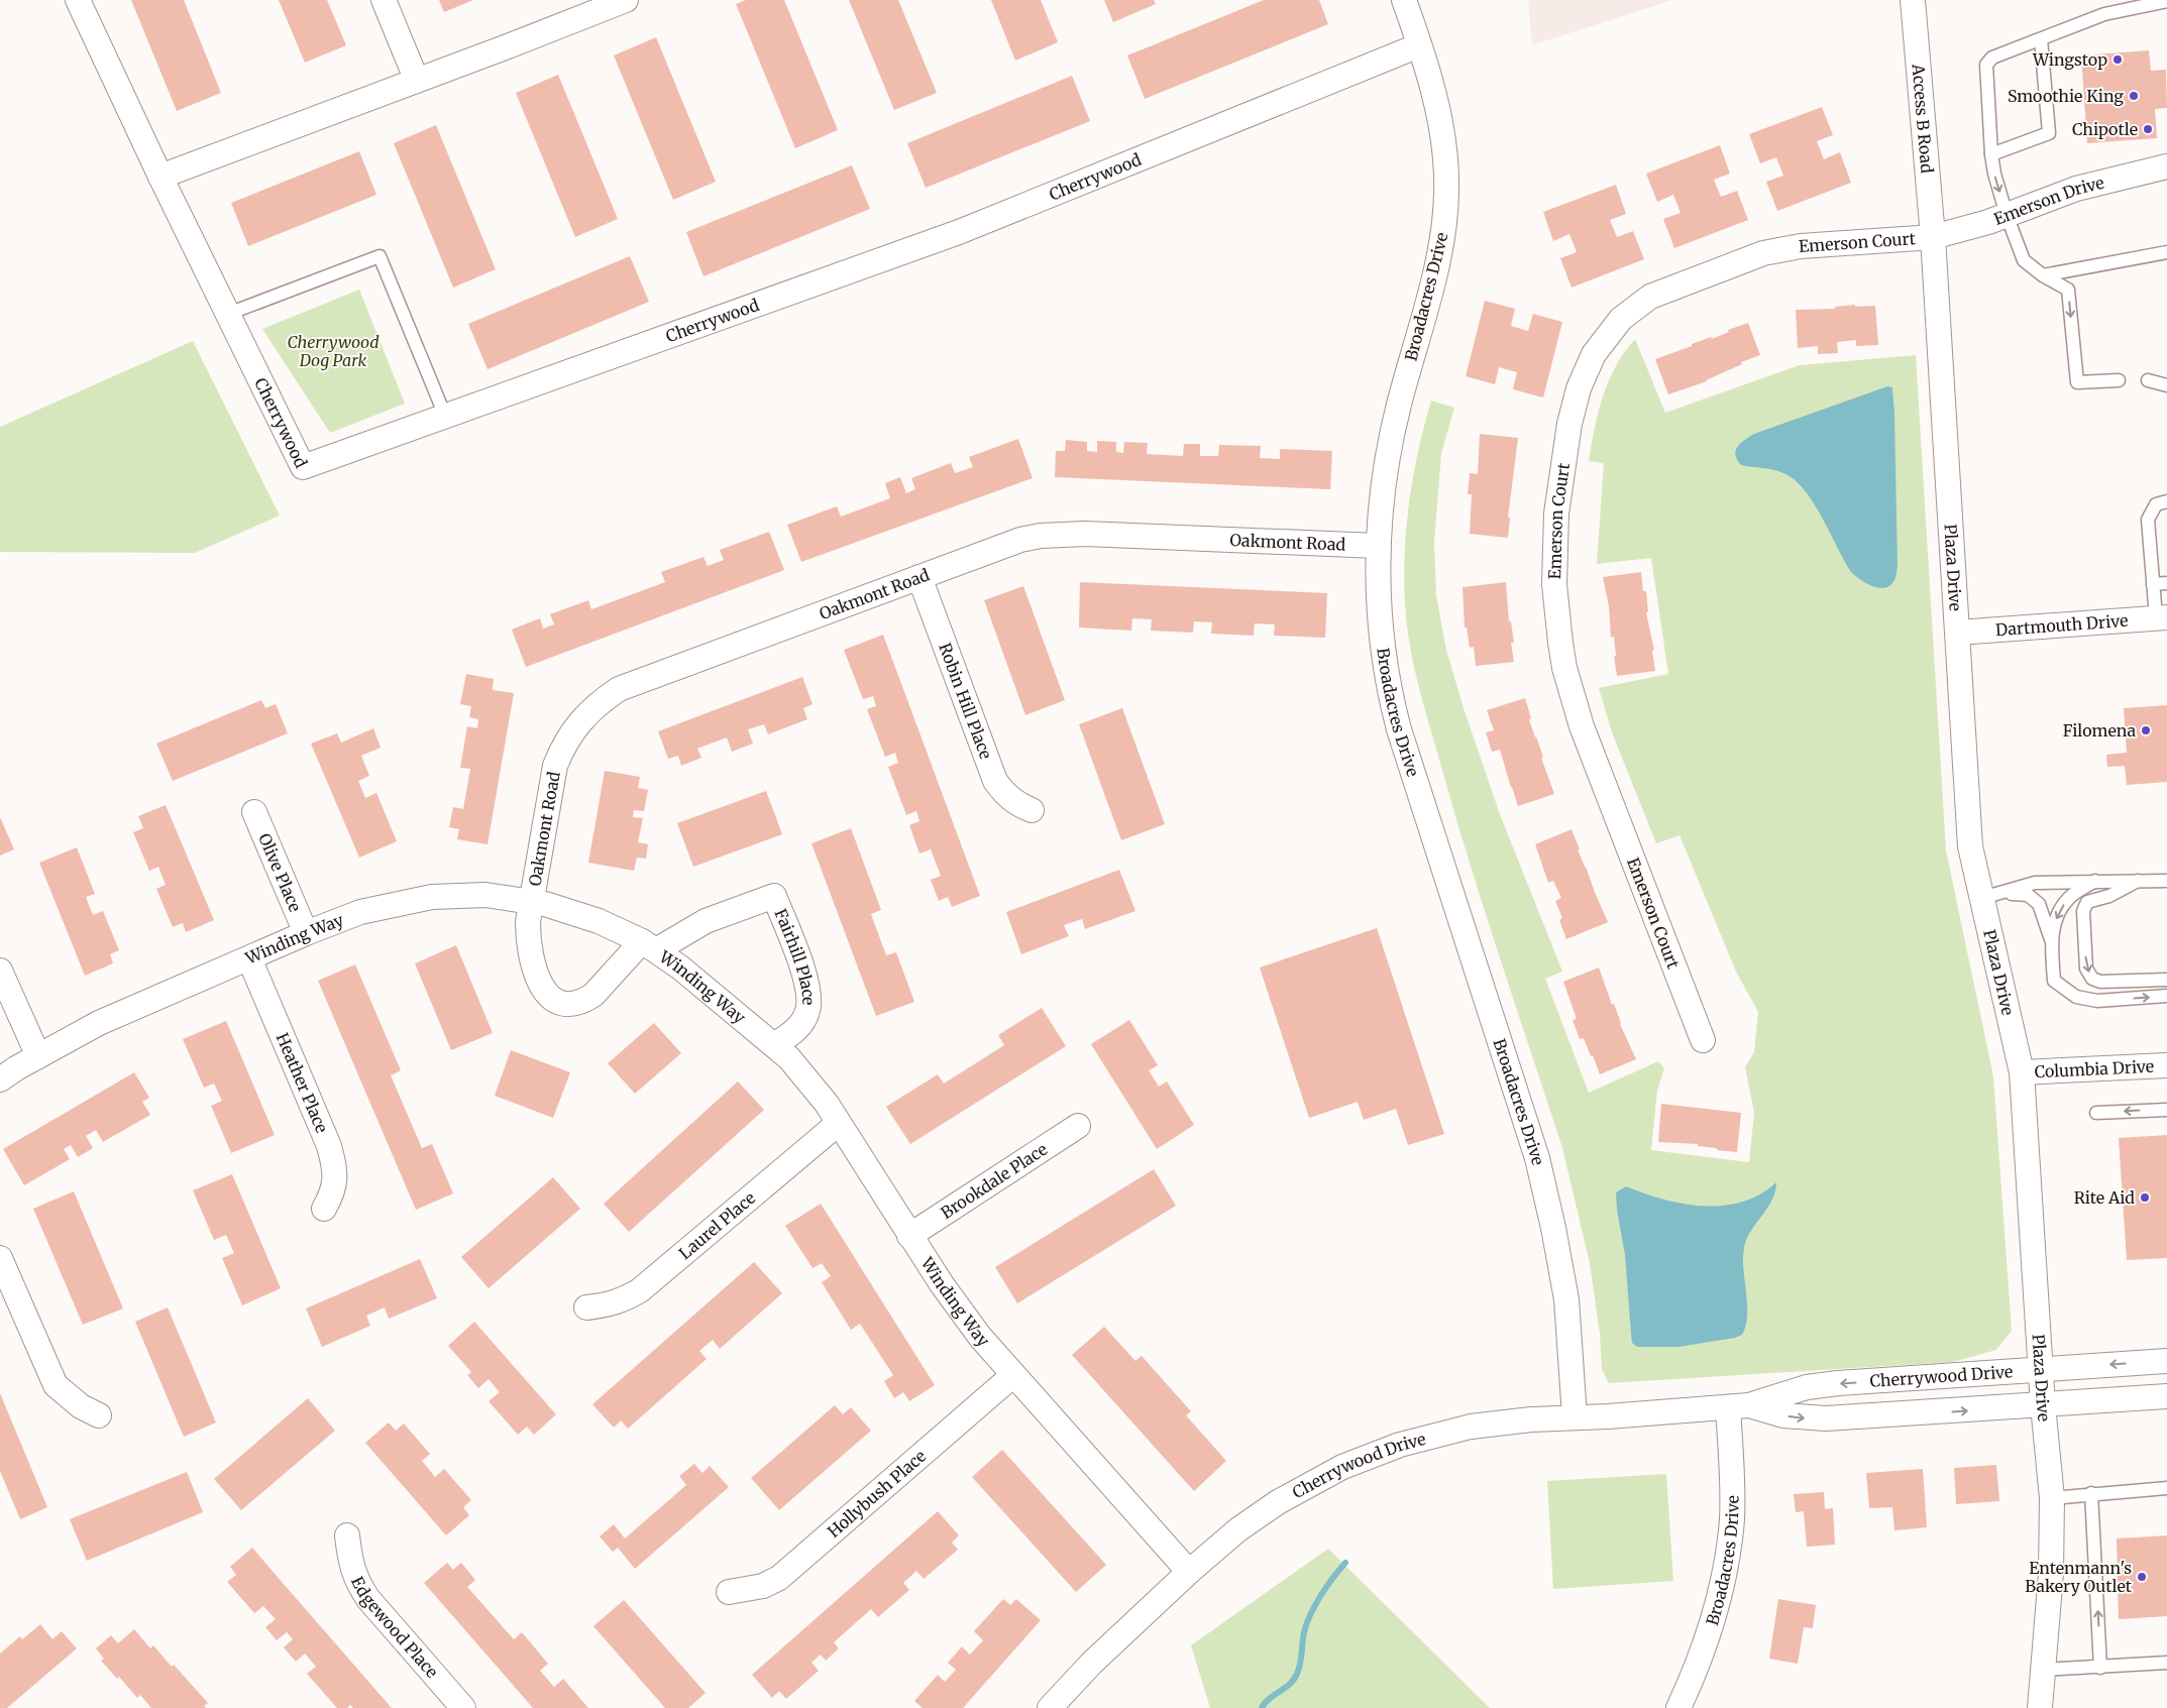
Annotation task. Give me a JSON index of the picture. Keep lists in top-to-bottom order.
{
  "streets": {
    "street": [
      "Access B Road",
      "Cherrywood",
      "Emerson Drive",
      "Emerson Court",
      "Broadacres Drive",
      "Oakmont Road",
      "Plaza Drive",
      "Dartmouth Drive",
      "Robin Hill Place",
      "Olive Place",
      "Winding Way",
      "Fairhill Place",
      "Columbia Drive",
      "Heather Place",
      "Brookdale Place",
      "Laurel Place",
      "Cherrywood Drive",
      "Hollybush Place",
      "Edgewood Place"
    ]
  },
  "crossings": [
    ["Access B Road", "Emerson Drive"],
    ["Access B Road", "Emerson Court"],
    ["Access B Road", "Plaza Drive"],
    ["Cherrywood", "Broadacres Drive"],
    ["Emerson Drive", "Emerson Court"],
    ["Emerson Drive", "Plaza Drive"],
    ["Emerson Court", "Plaza Drive"],
    ["Broadacres Drive", "Oakmont Road"],
    ["Broadacres Drive", "Cherrywood Drive"],
    ["Oakmont Road", "Robin Hill Place"],
    ["Oakmont Road", "Winding Way"],
    ["Oakmont Road", "Fairhill Place"],
    ["Plaza Drive", "Dartmouth Drive"],
    ["Plaza Drive", "Columbia Drive"],
    ["Plaza Drive", "Cherrywood Drive"],
    ["Olive Place", "Winding Way"],
    ["Winding Way", "Fairhill Place"],
    ["Winding Way", "Heather Place"],
    ["Winding Way", "Brookdale Place"],
    ["Winding Way", "Laurel Place"],
    ["Winding Way", "Cherrywood Drive"],
    ["Winding Way", "Hollybush Place"]
  ],
  "parks": ["Cherrywood Dog Park"],
  "places": [
    "Wingstop",
    "Smoothie King",
    "Chipotle",
    "Filomena",
    "Rite Aid",
    "Entenmann's Bakery Outlet"
  ]
}
